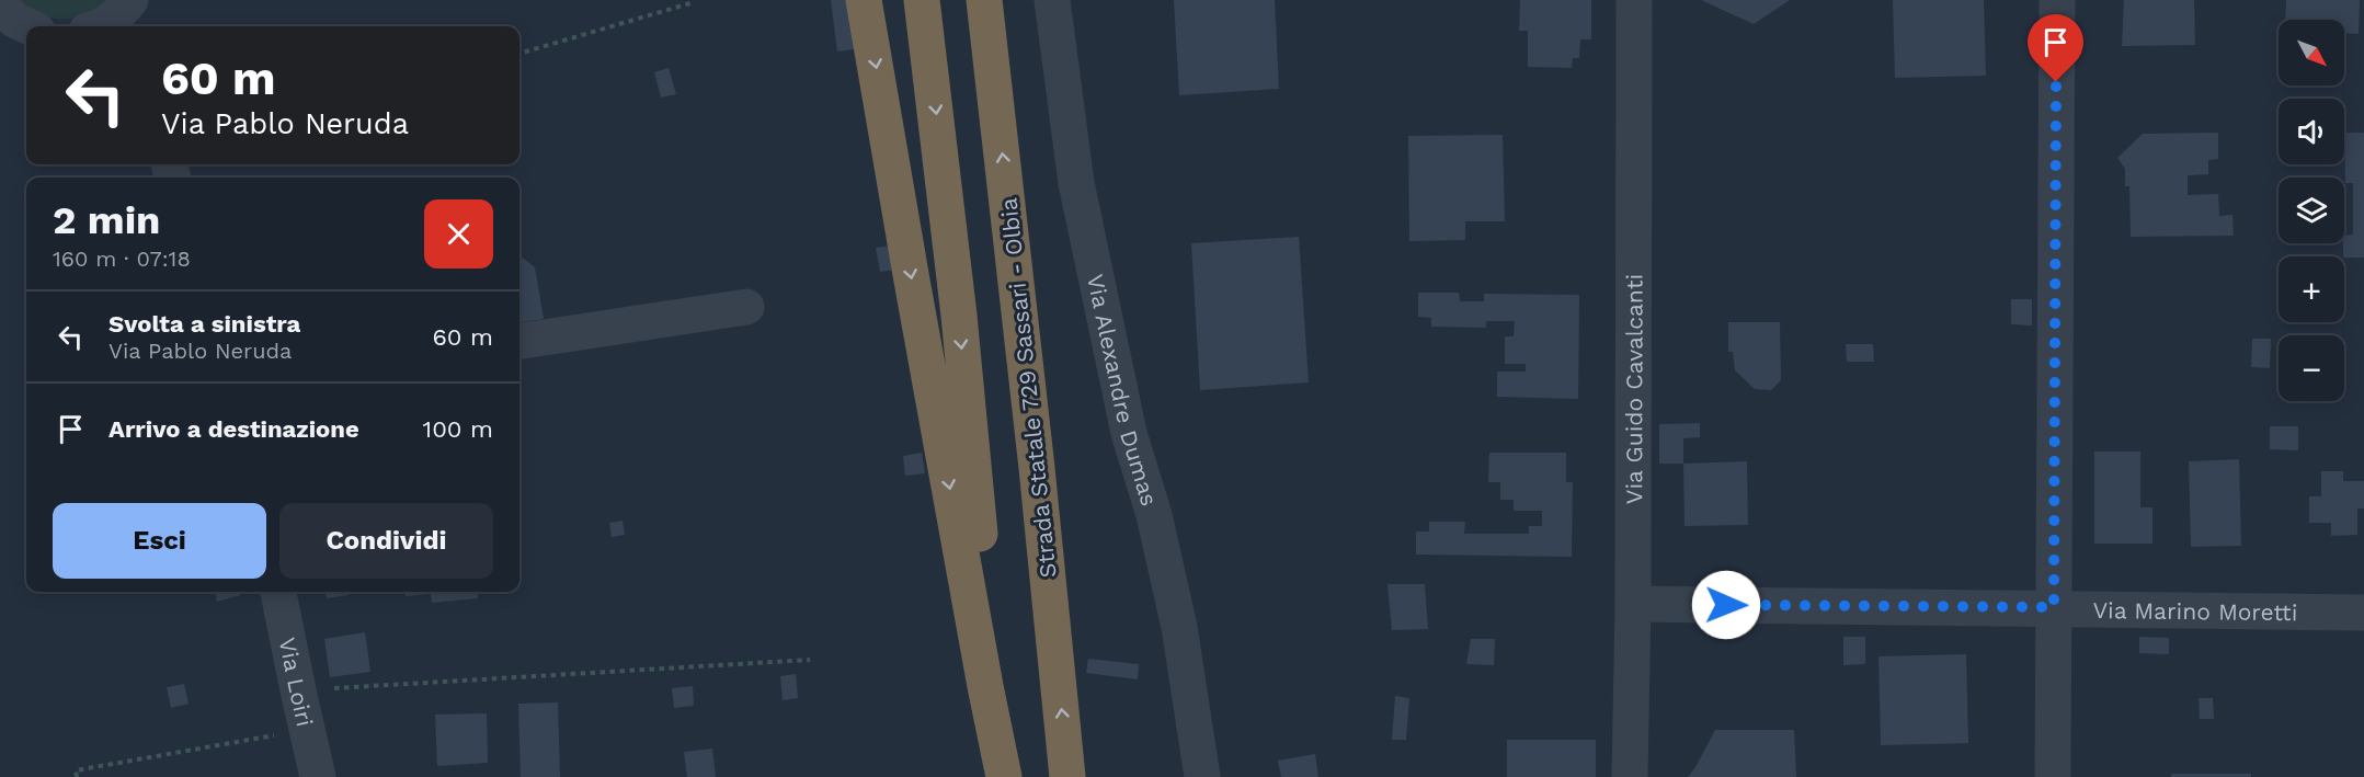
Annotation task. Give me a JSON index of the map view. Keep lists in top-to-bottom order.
{
  "streets": {
    "highway": ["Strada Statale 729 Sassari - Olbia"],
    "street": [
      "Via Alexandre Dumas",
      "Via Guido Cavalcanti",
      "Via Marino Moretti",
      "Via Loiri"
    ]
  },
  "crossings": [
    ["Via Guido Cavalcanti", "Via Marino Moretti"]
  ],
  "north": "bottom right",
  "page": {
    "map_buttons": ["+", "−"],
    "turn": ["60 m", "Via Pablo Neruda"],
    "heading": ["2 min", "160 m · 07:18"],
    "list": [
      {
        "name": "Svolta a sinistra",
        "note": "Via Pablo Neruda",
        "value": "60 m"
      },
      {
        "name": "Arrivo a destinazione",
        "value": "100 m"
      }
    ],
    "buttons": ["Esci", "Condividi"]
  }
}
